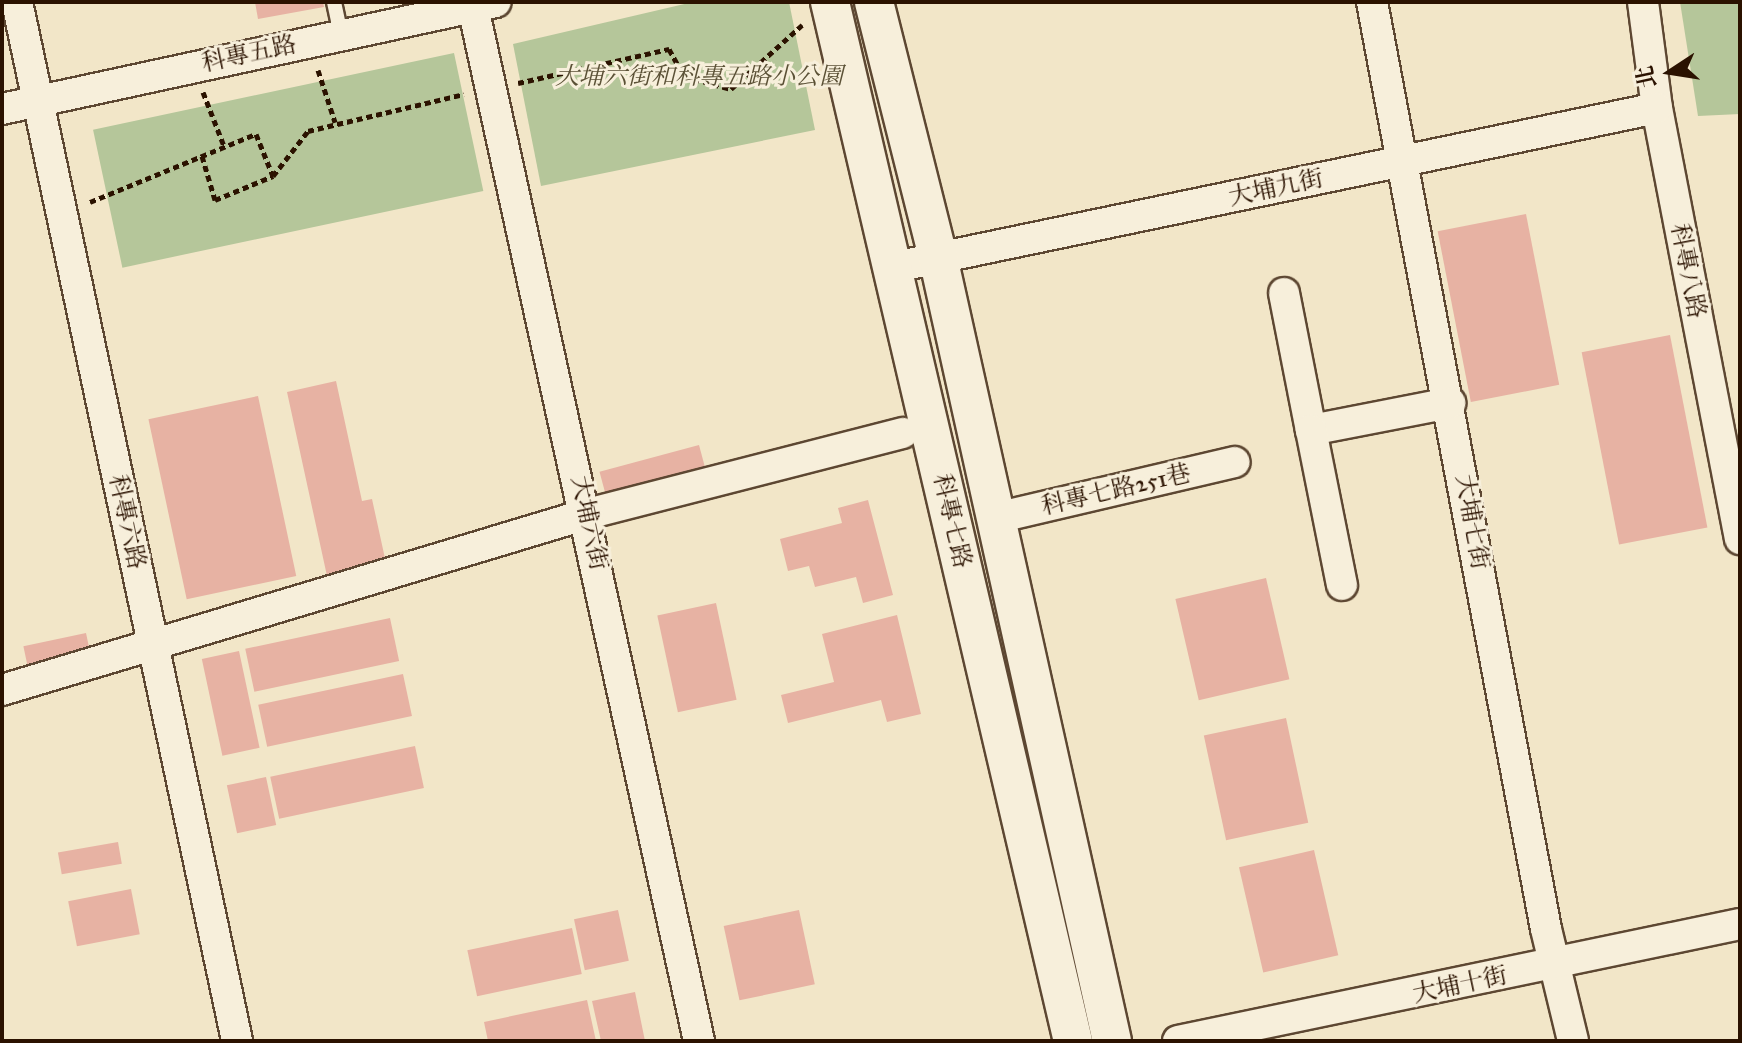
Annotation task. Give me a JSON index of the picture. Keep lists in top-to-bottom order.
{
  "streets": {
    "street": [
      "科專五路",
      "大埔九街",
      "科專八路",
      "科專七路251巷",
      "科專七路",
      "科專六路",
      "大埔七街",
      "大埔六街",
      "大埔十街"
    ]
  },
  "crossings": [
    ["科專五路", "科專六路"],
    ["科專五路", "大埔六街"],
    ["大埔九街", "科專八路"],
    ["大埔九街", "科專七路"],
    ["大埔九街", "大埔七街"],
    ["科專七路251巷", "科專七路"],
    ["大埔七街", "大埔十街"]
  ],
  "parks": ["大埔六街和科專五路小公園"],
  "north": "left"
}
